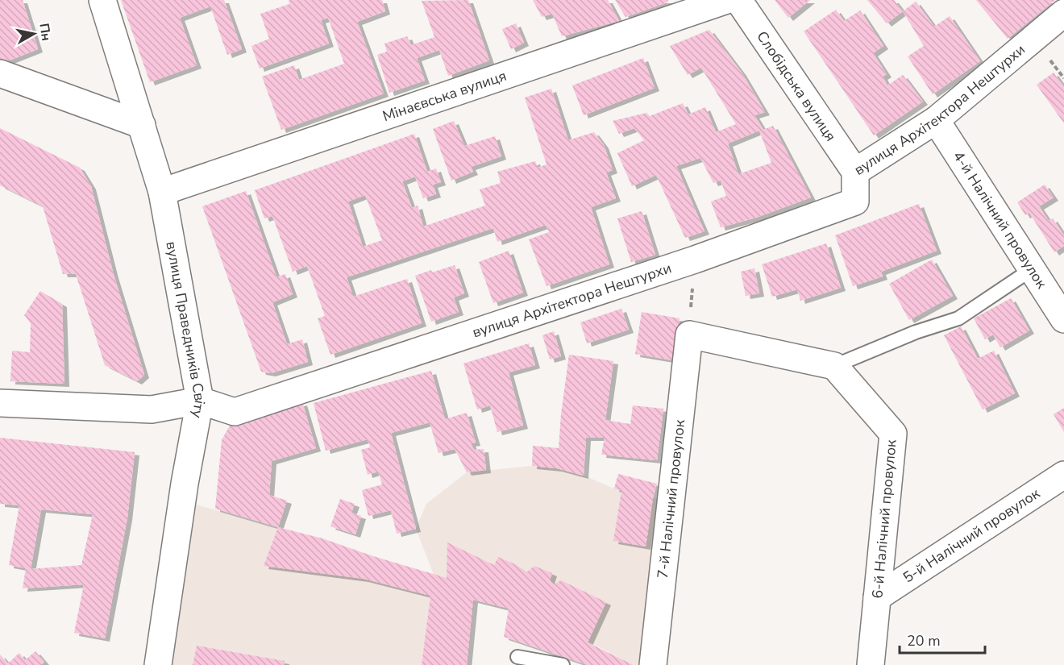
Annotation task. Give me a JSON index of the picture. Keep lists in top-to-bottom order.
{
  "streets": {
    "street": [
      "Слобідська вулиця",
      "Мінаєвська вулиця",
      "вулиця Архітектора Нештурхи",
      "4-й Налічний провулок",
      "вулиця Праведників Світу",
      "7-й Налічний провулок",
      "6-й Налічний провулок",
      "5-й Налічний провулок"
    ]
  },
  "crossings": [
    ["Слобідська вулиця", "вулиця Архітектора Нештурхи"],
    ["Мінаєвська вулиця", "вулиця Праведників Світу"],
    ["вулиця Архітектора Нештурхи", "4-й Налічний провулок"],
    ["вулиця Архітектора Нештурхи", "вулиця Праведників Світу"],
    ["6-й Налічний провулок", "5-й Налічний провулок"]
  ],
  "scale_bar": "20 m",
  "north": "right"
}
